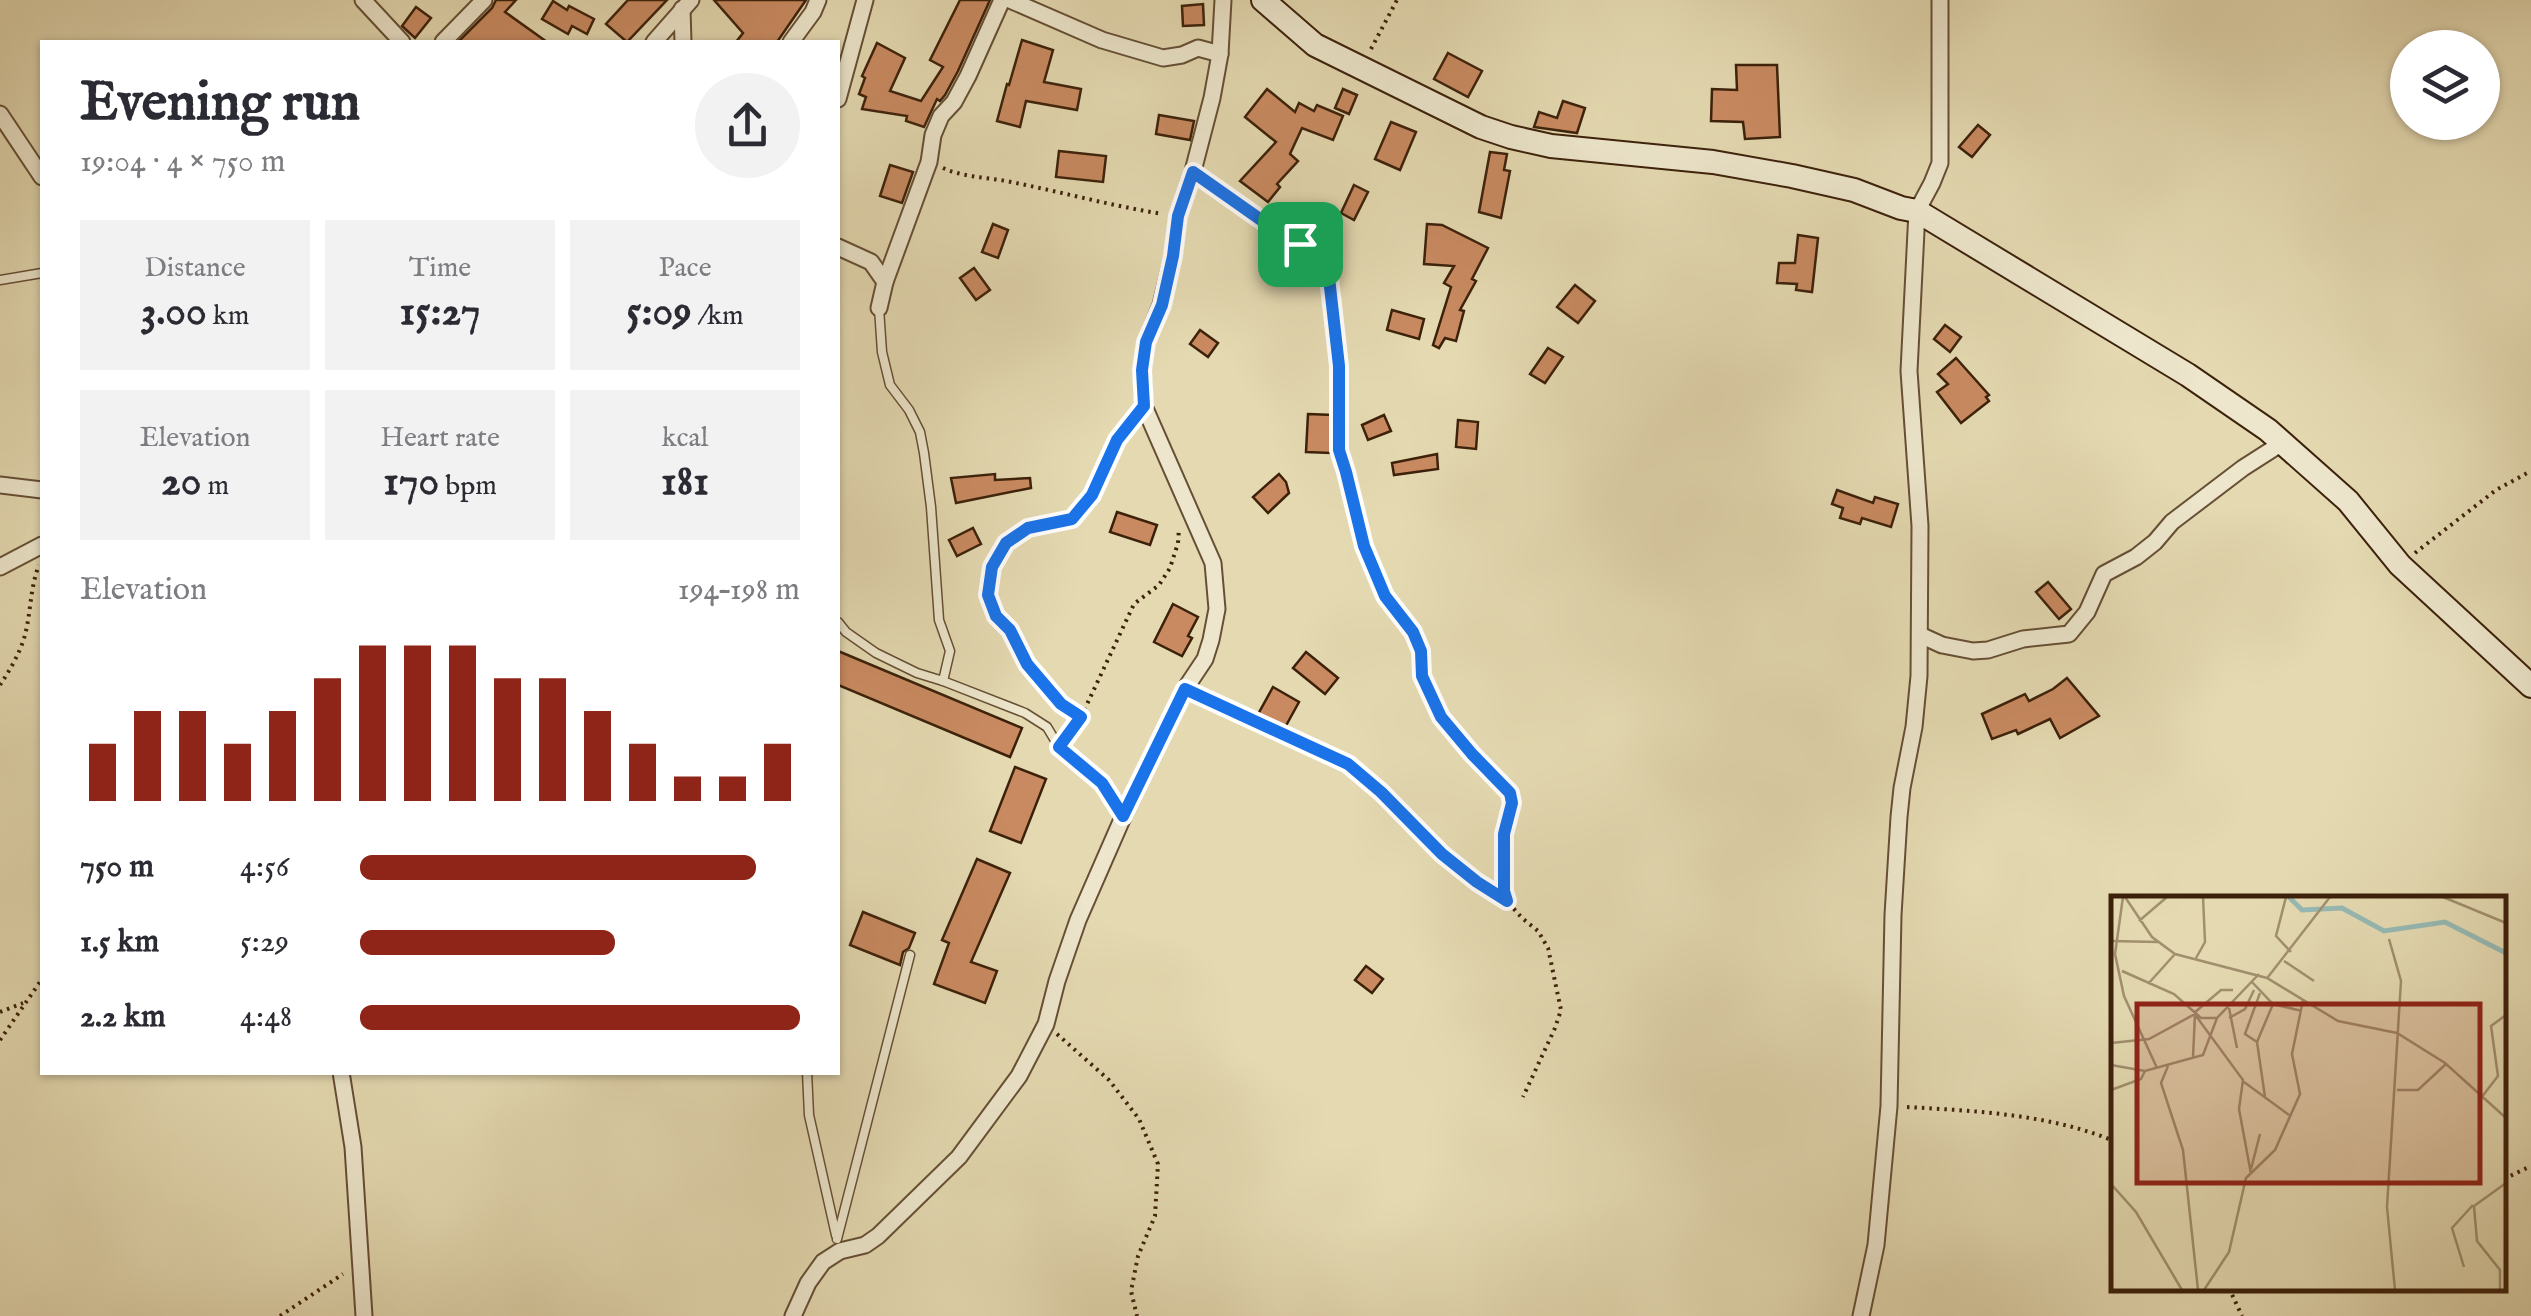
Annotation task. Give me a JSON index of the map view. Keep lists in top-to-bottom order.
{
  "page": {
    "heading": ["Evening run", "19:04 · 4 × 750 m"],
    "stats": [
      ["Distance", "3.00 km"],
      ["Time", "15:27"],
      ["Pace", "5:09 /km"],
      ["Elevation", "20 m"],
      ["Heart rate", "170 bpm"],
      ["kcal", "181"]
    ],
    "chart": ["Elevation", "194–198 m"],
    "list": [
      {
        "name": "750 m",
        "note": "4:56"
      },
      {
        "name": "1.5 km",
        "note": "5:29"
      },
      {
        "name": "2.2 km",
        "note": "4:48"
      }
    ]
  }
}
